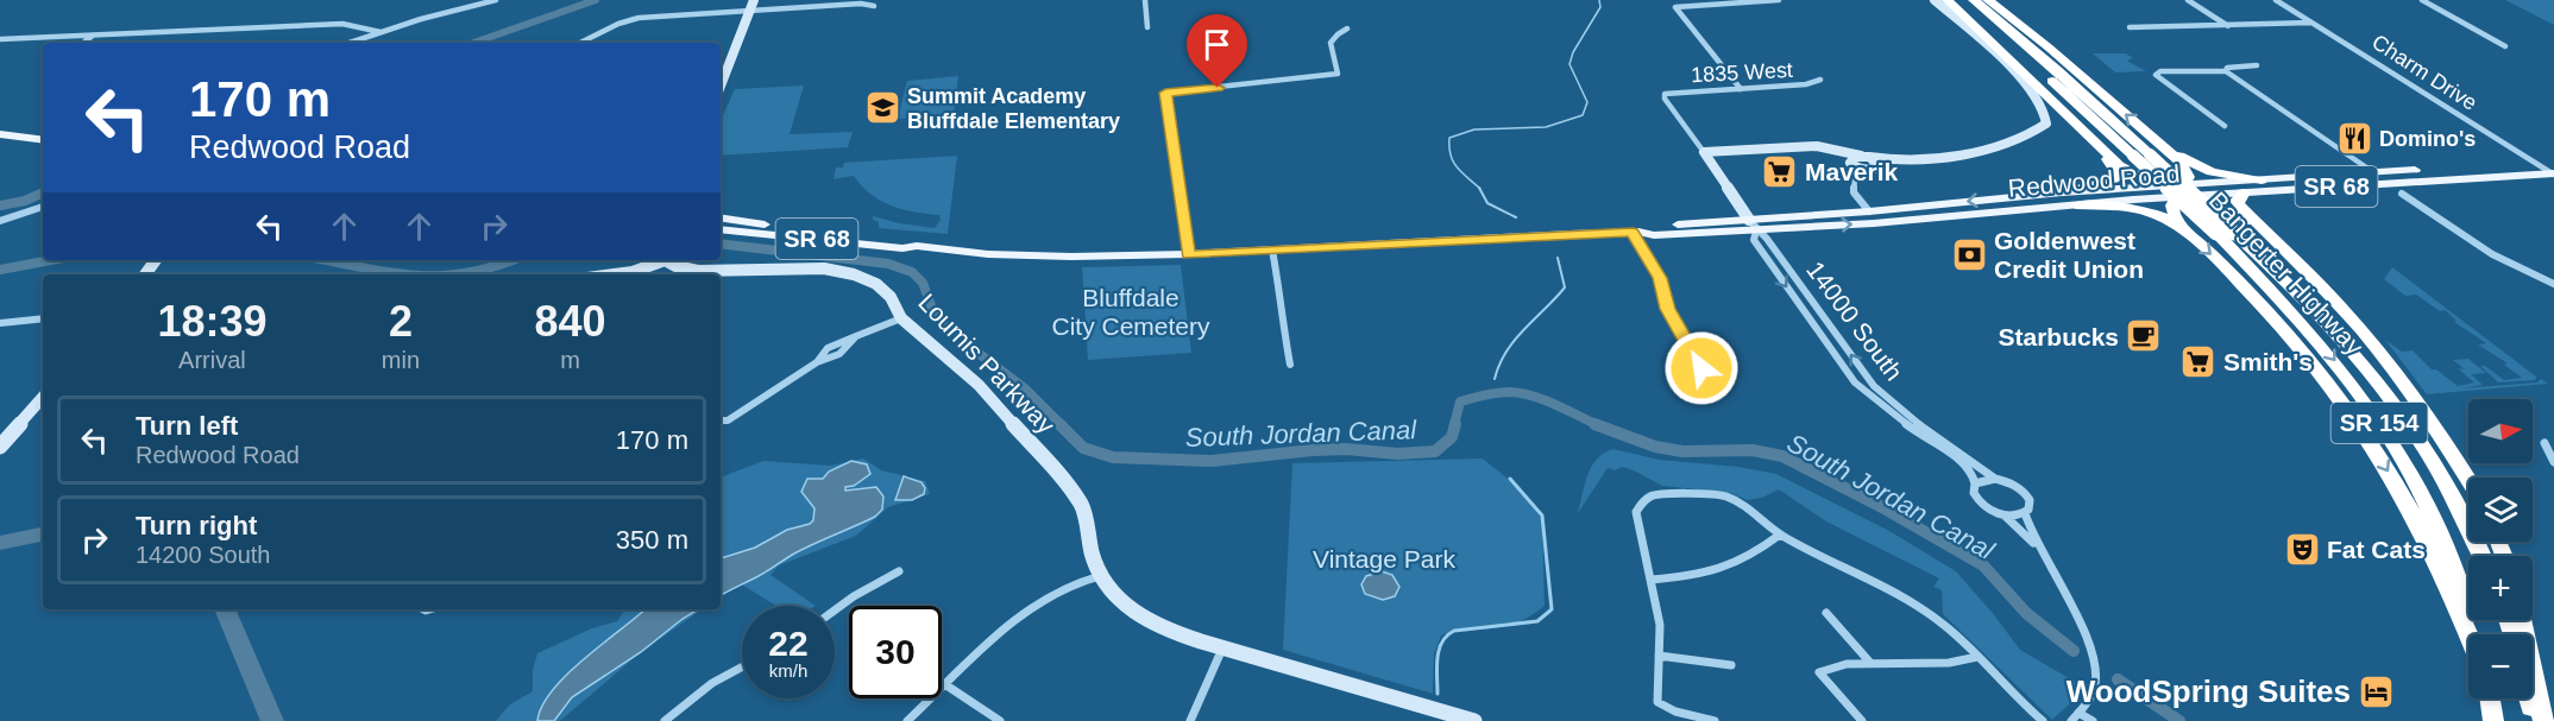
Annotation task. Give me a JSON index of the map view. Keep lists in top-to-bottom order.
{
  "streets": {
    "highway": ["Bangerter Highway", "SR 154"],
    "main road": ["Redwood Road", "SR 68"],
    "street": [
      "1835 West",
      "Charm Drive",
      "14000 South",
      "Loumis Parkway"
    ]
  },
  "crossings": [
    ["1835 West", "14000 South"],
    ["Charm Drive", "Redwood Road"],
    ["Redwood Road", "SR 68"],
    ["Redwood Road", "14000 South"]
  ],
  "water": ["South Jordan Canal"],
  "parks": ["Bluffdale City Cemetery", "Vintage Park"],
  "places": {
    "school or university": ["Summit Academy Bluffdale Elementary"],
    "restaurant": ["Domino's"],
    "supermarket": ["Maverik", "Smith's"],
    "bank": ["Goldenwest Credit Union"],
    "cafe": ["Starbucks"],
    "theatre": ["Fat Cats"],
    "hotel": ["WoodSpring Suites"]
  },
  "north": "right",
  "page": {
    "turn": ["170 m", "Redwood Road"],
    "eta": [
      "18:39",
      "Arrival",
      "2",
      "min",
      "840",
      "m"
    ],
    "list": [
      {
        "name": "Turn left",
        "note": "Redwood Road",
        "value": "170 m"
      },
      {
        "name": "Turn right",
        "note": "14200 South",
        "value": "350 m"
      }
    ],
    "map_buttons": ["+", "−"],
    "speed": "22 km/h",
    "limit": "30"
  }
}
